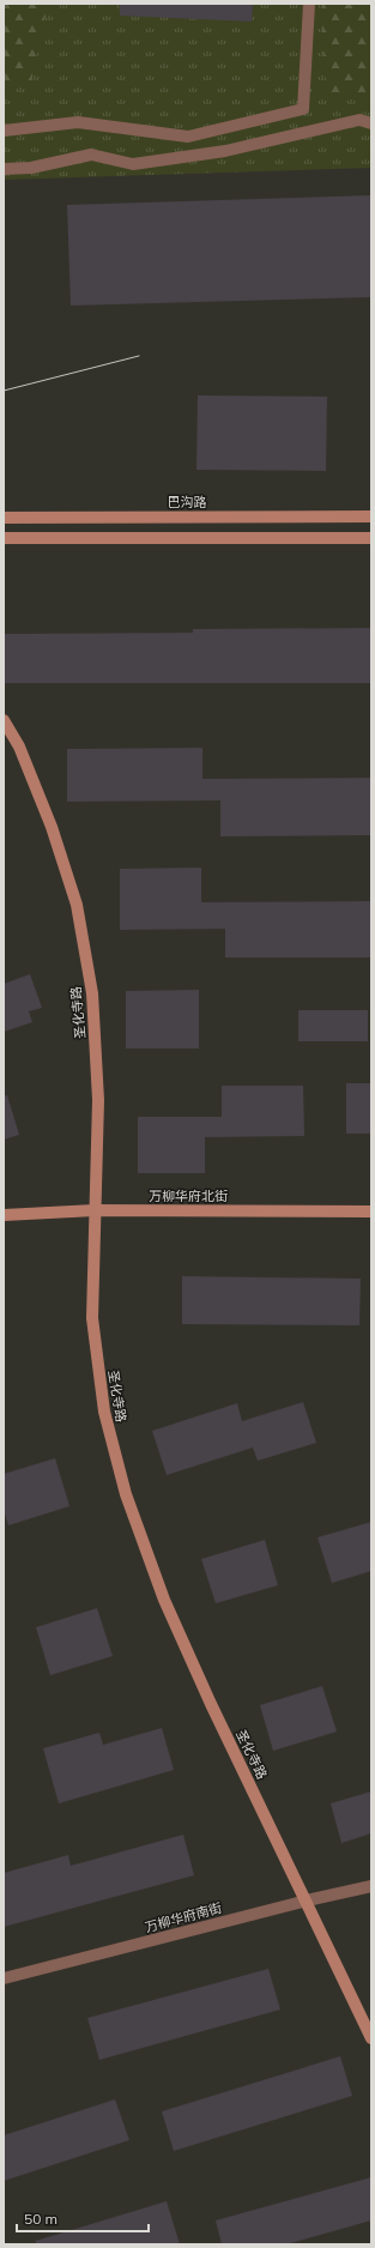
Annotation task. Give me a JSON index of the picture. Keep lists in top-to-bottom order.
{
  "streets": {
    "street": [
      "巴沟路",
      "圣化寺路",
      "万柳华府北街",
      "万柳华府南街"
    ]
  },
  "crossings": [
    ["圣化寺路", "万柳华府北街"],
    ["圣化寺路", "万柳华府南街"]
  ],
  "scale_bar": "50 m"
}
